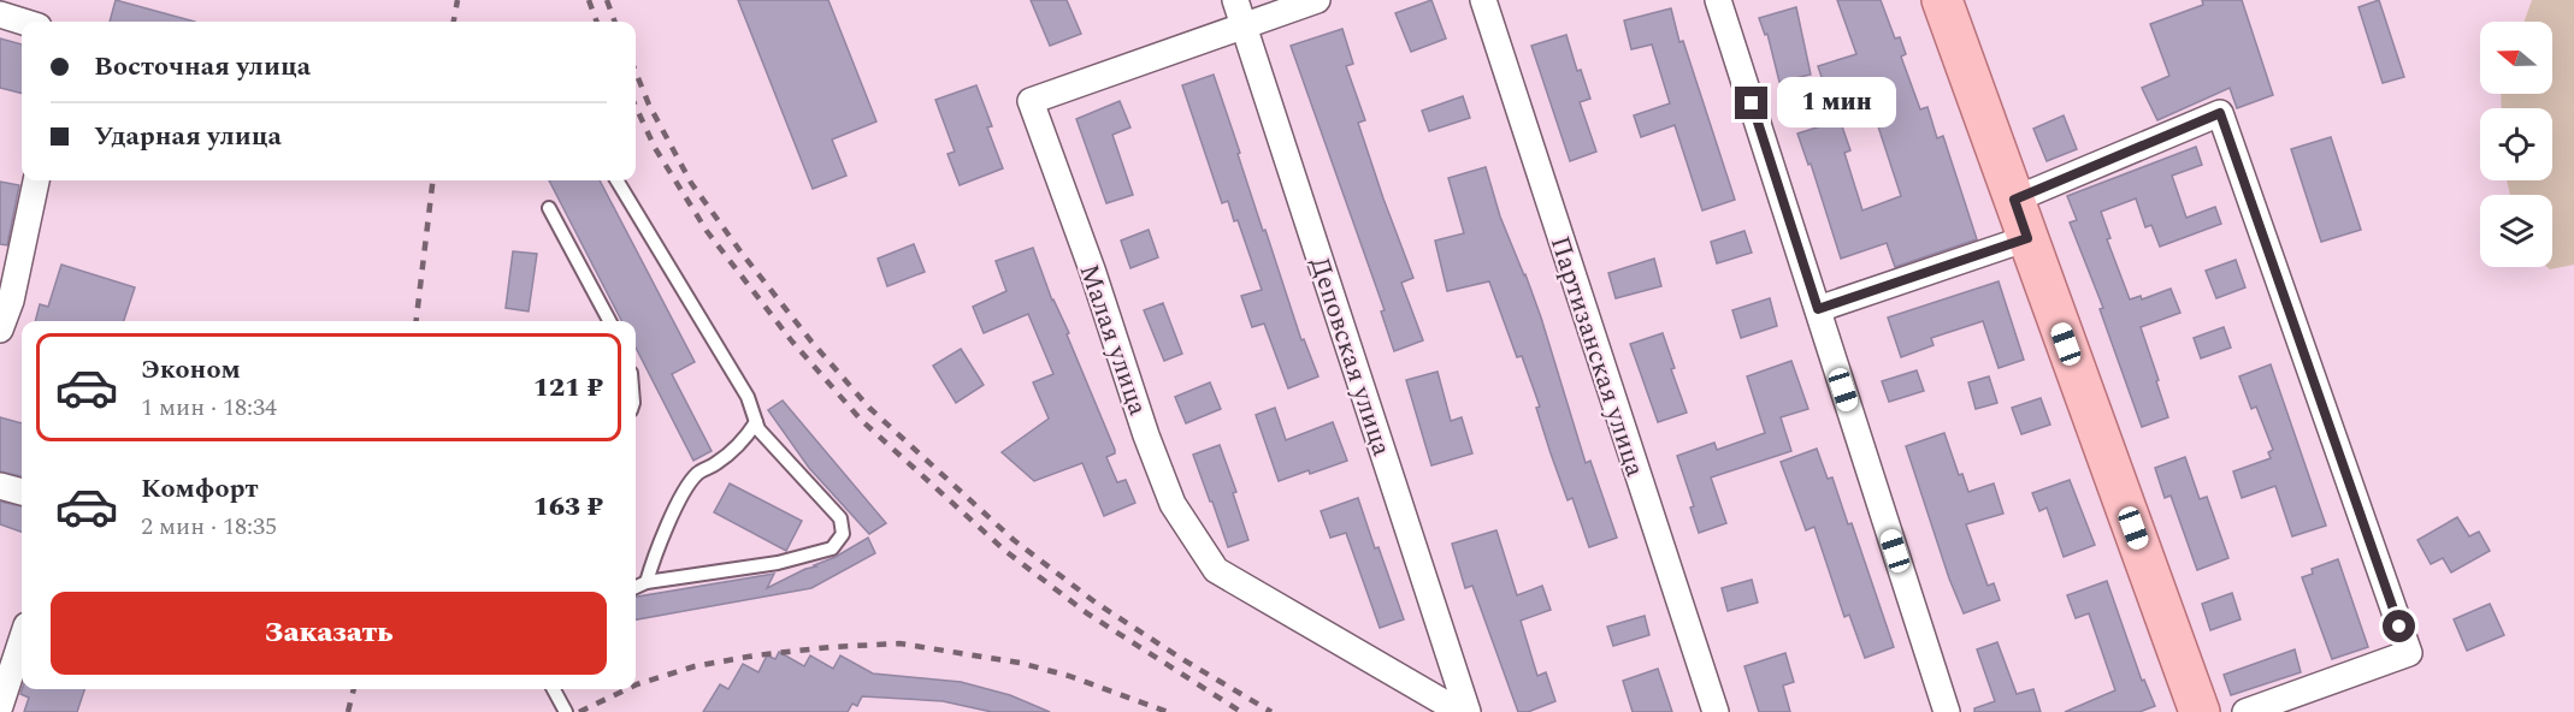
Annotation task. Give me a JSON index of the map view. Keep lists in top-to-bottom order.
{
  "streets": {
    "street": ["Малая улица", "Деповская улица", "Партизанская улица"]
  },
  "crossings": [
    ["Малая улица", "Деповская улица"]
  ],
  "north": "left",
  "page": {
    "banner": ["Восточная улица", "Ударная улица"],
    "bubble": "1 мин",
    "list": [
      {
        "name": "Эконом",
        "note": "1 мин · 18:34",
        "value": "121 ₽"
      },
      {
        "name": "Комфорт",
        "note": "2 мин · 18:35",
        "value": "163 ₽"
      }
    ],
    "buttons": "Заказать"
  }
}
